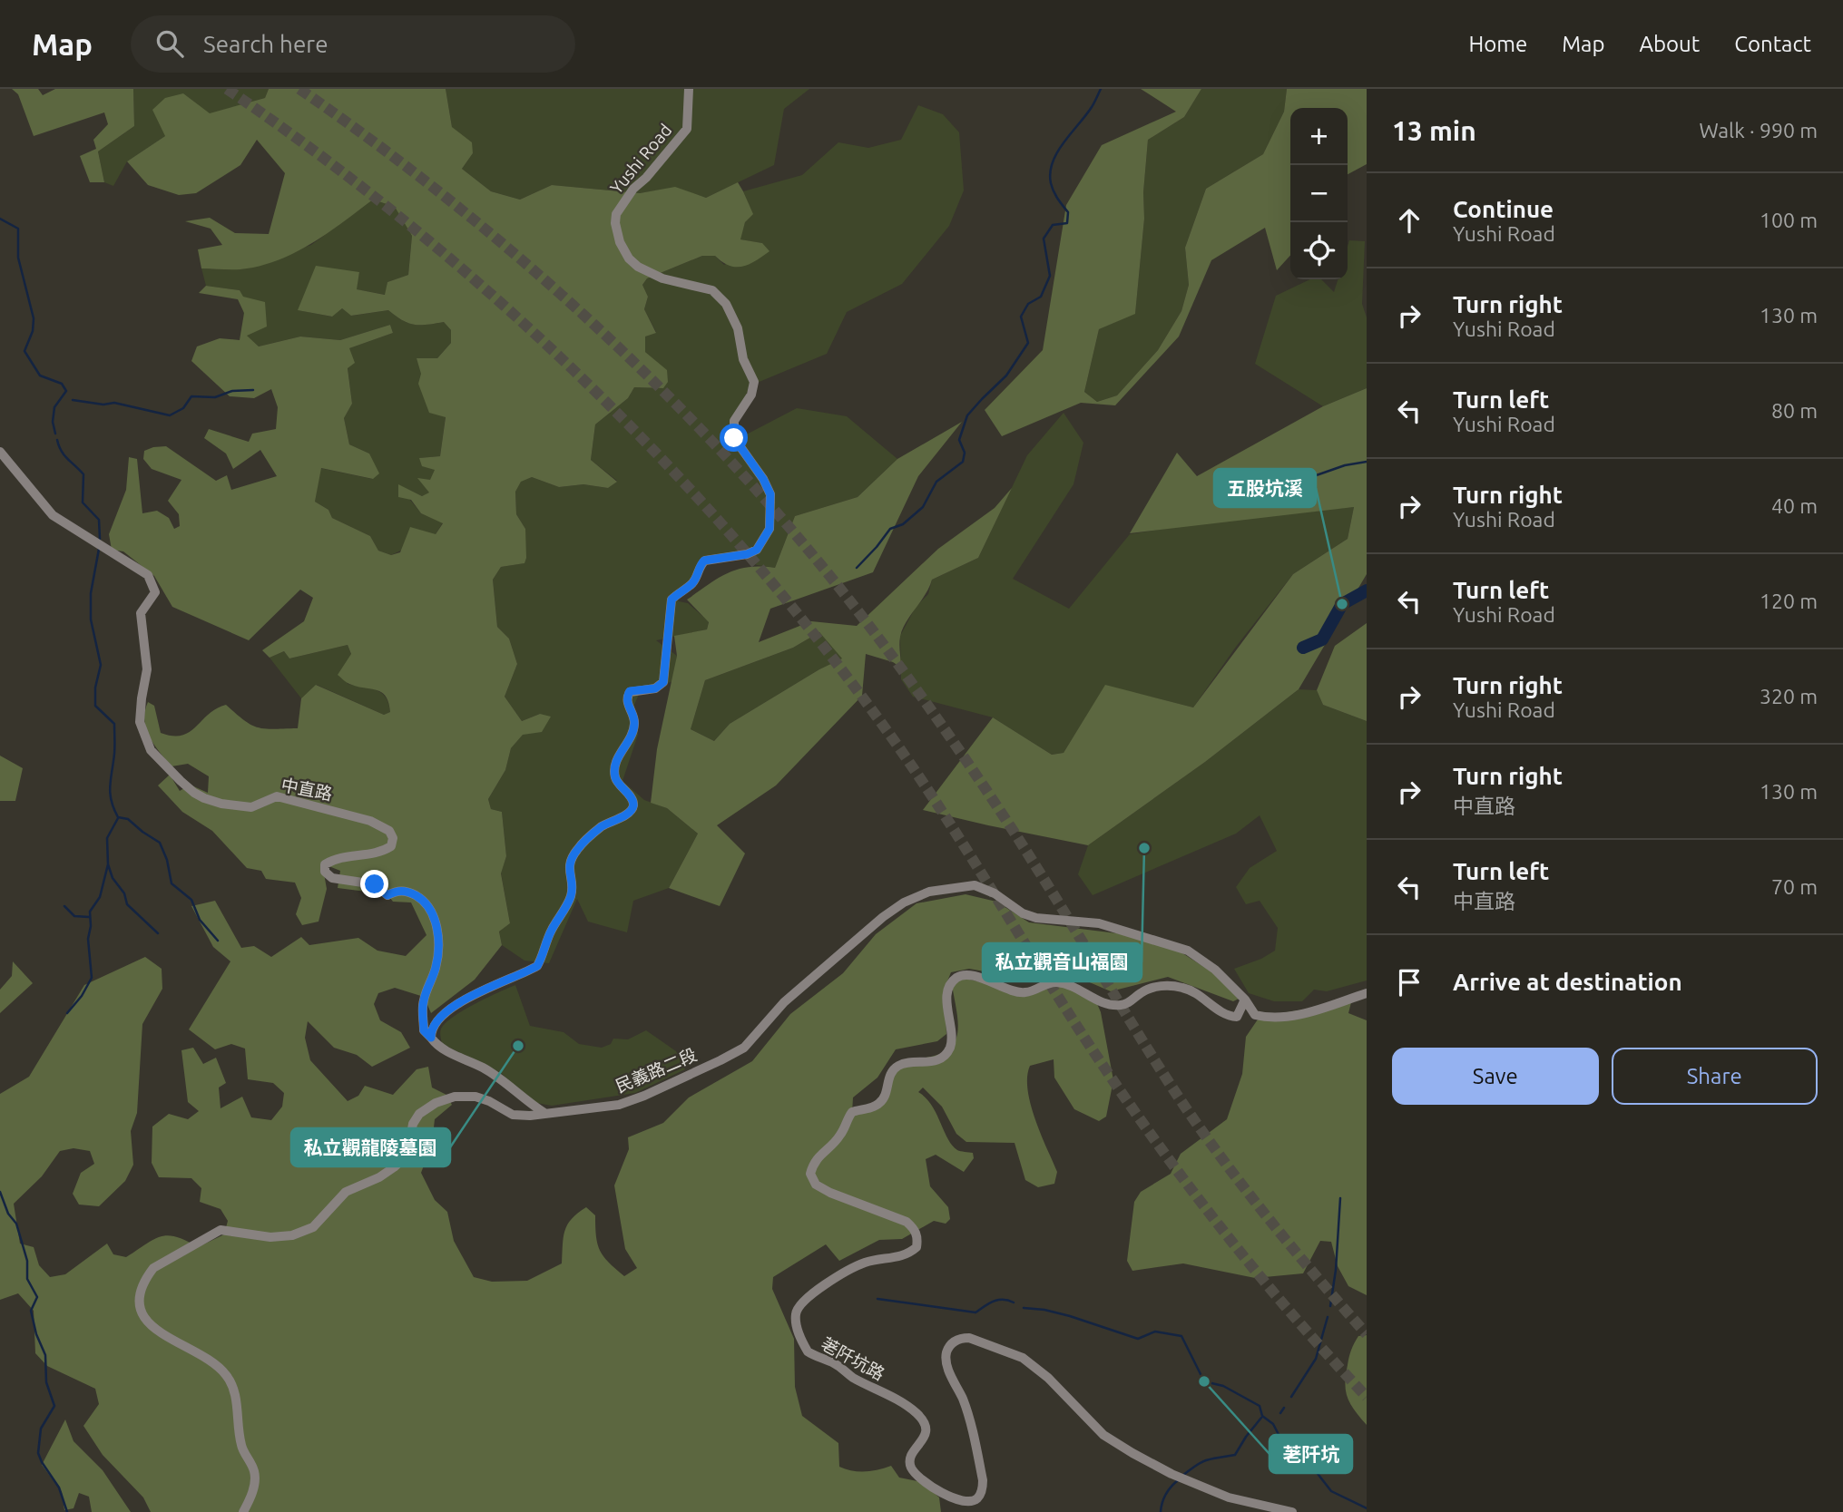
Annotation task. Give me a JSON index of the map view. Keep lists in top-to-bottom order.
{
  "streets": {
    "street": [
      "Yushi Road",
      "中直路",
      "民義路二段",
      "荖阡坑路"
    ]
  },
  "crossings": [
    ["Yushi Road", "中直路"],
    ["民義路二段", "荖阡坑路"]
  ],
  "places": [
    "五股坑溪",
    "私立觀音山福園",
    "私立觀龍陵墓園",
    "荖阡坑"
  ],
  "page": {
    "header": "Map",
    "search": "Search here",
    "nav": [
      "Home",
      "Map",
      "About",
      "Contact"
    ],
    "heading": ["13 min", "Walk · 990 m"],
    "map_buttons": ["+", "−"],
    "list": [
      ["Continue", "Yushi Road", "100 m"],
      ["Turn right", "Yushi Road", "130 m"],
      ["Turn left", "Yushi Road", "80 m"],
      ["Turn right", "Yushi Road", "40 m"],
      ["Turn left", "Yushi Road", "120 m"],
      ["Turn right", "Yushi Road", "320 m"],
      ["Turn right", "中直路", "130 m"],
      ["Turn left", "中直路", "70 m"],
      "Arrive at destination"
    ],
    "buttons": ["Save", "Share"]
  }
}
